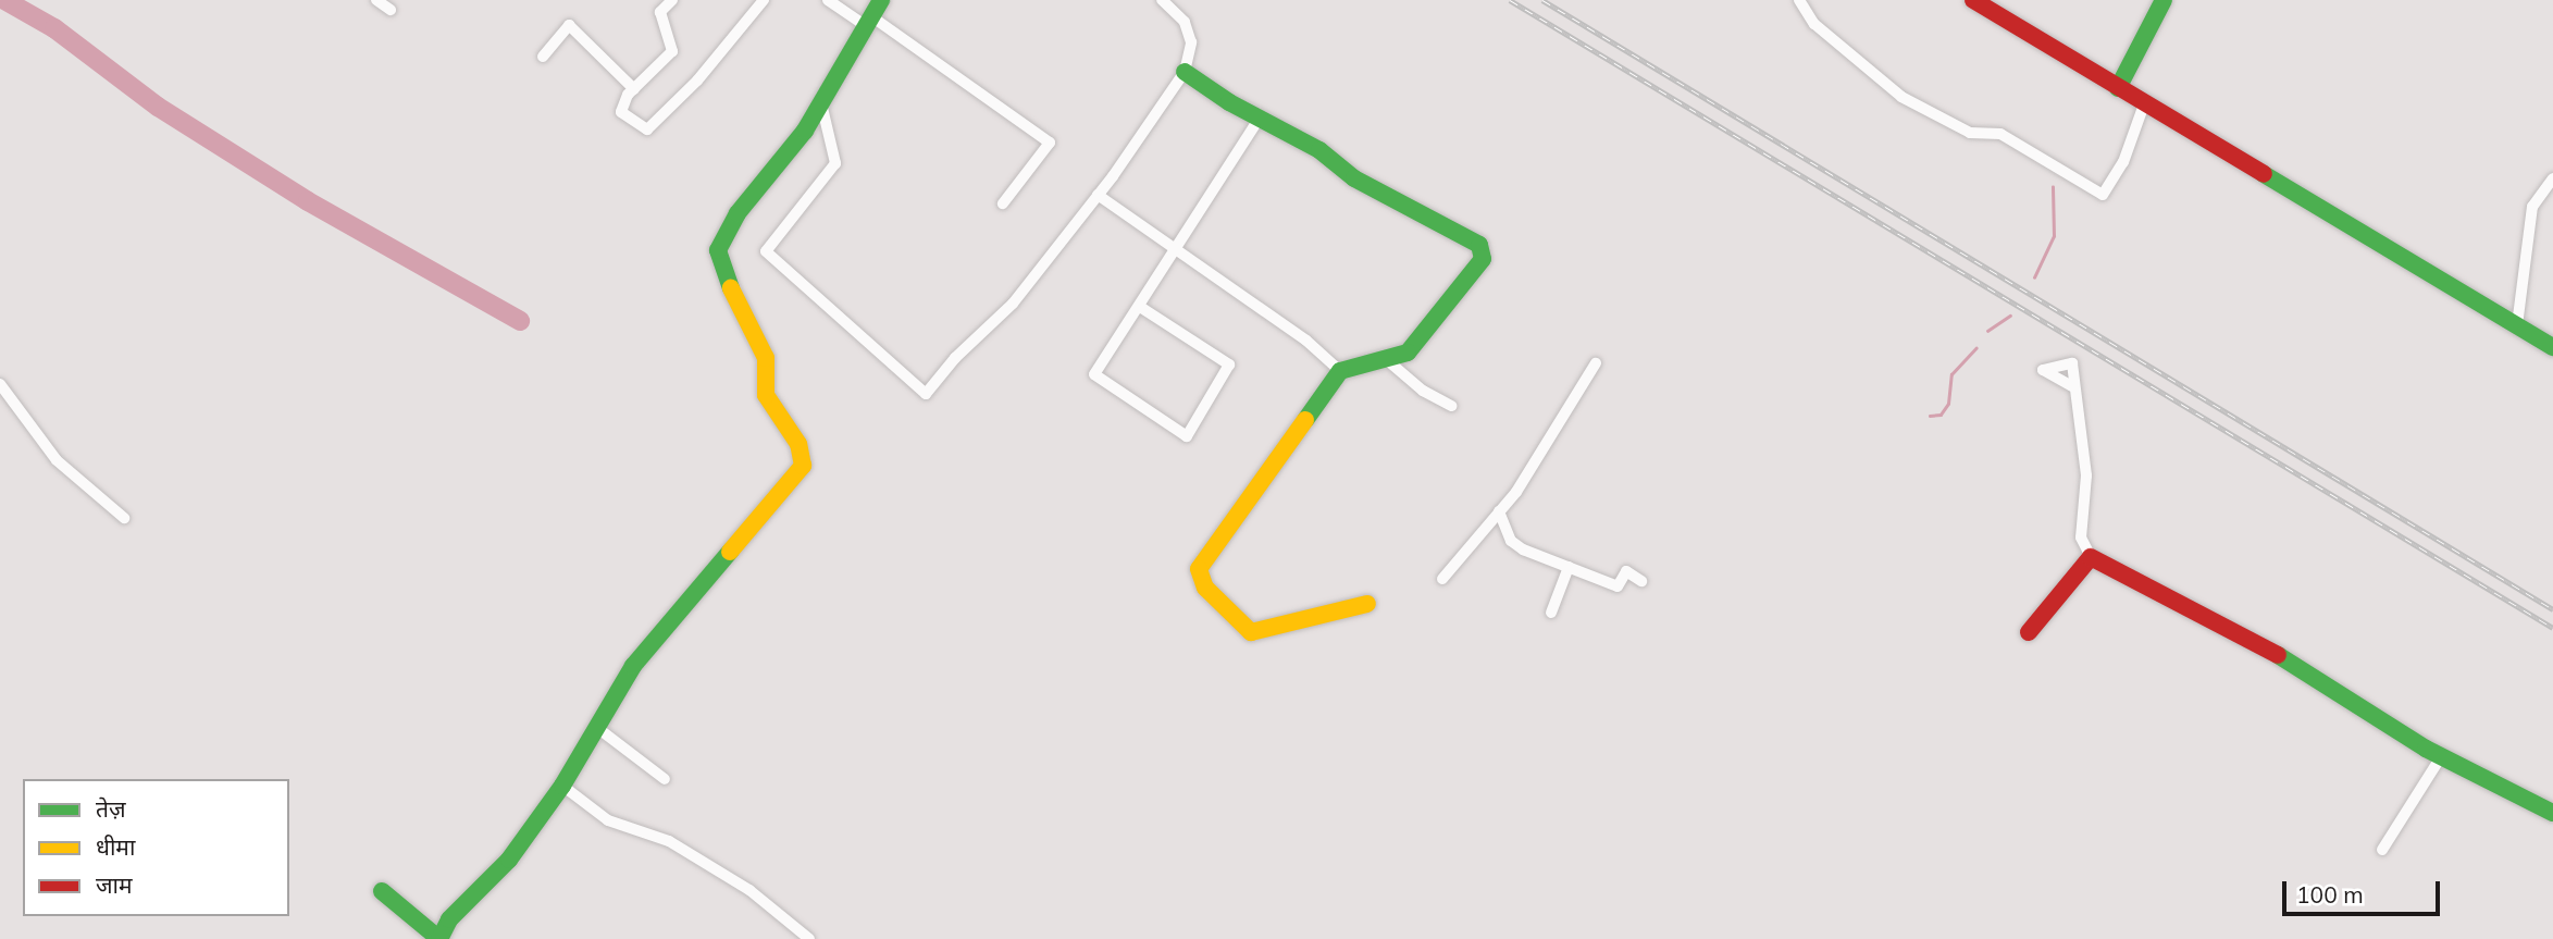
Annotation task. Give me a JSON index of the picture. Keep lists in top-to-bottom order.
{
  "legend": ["तेज़", "धीमा", "जाम"],
  "scale_bar": "100 m"
}
